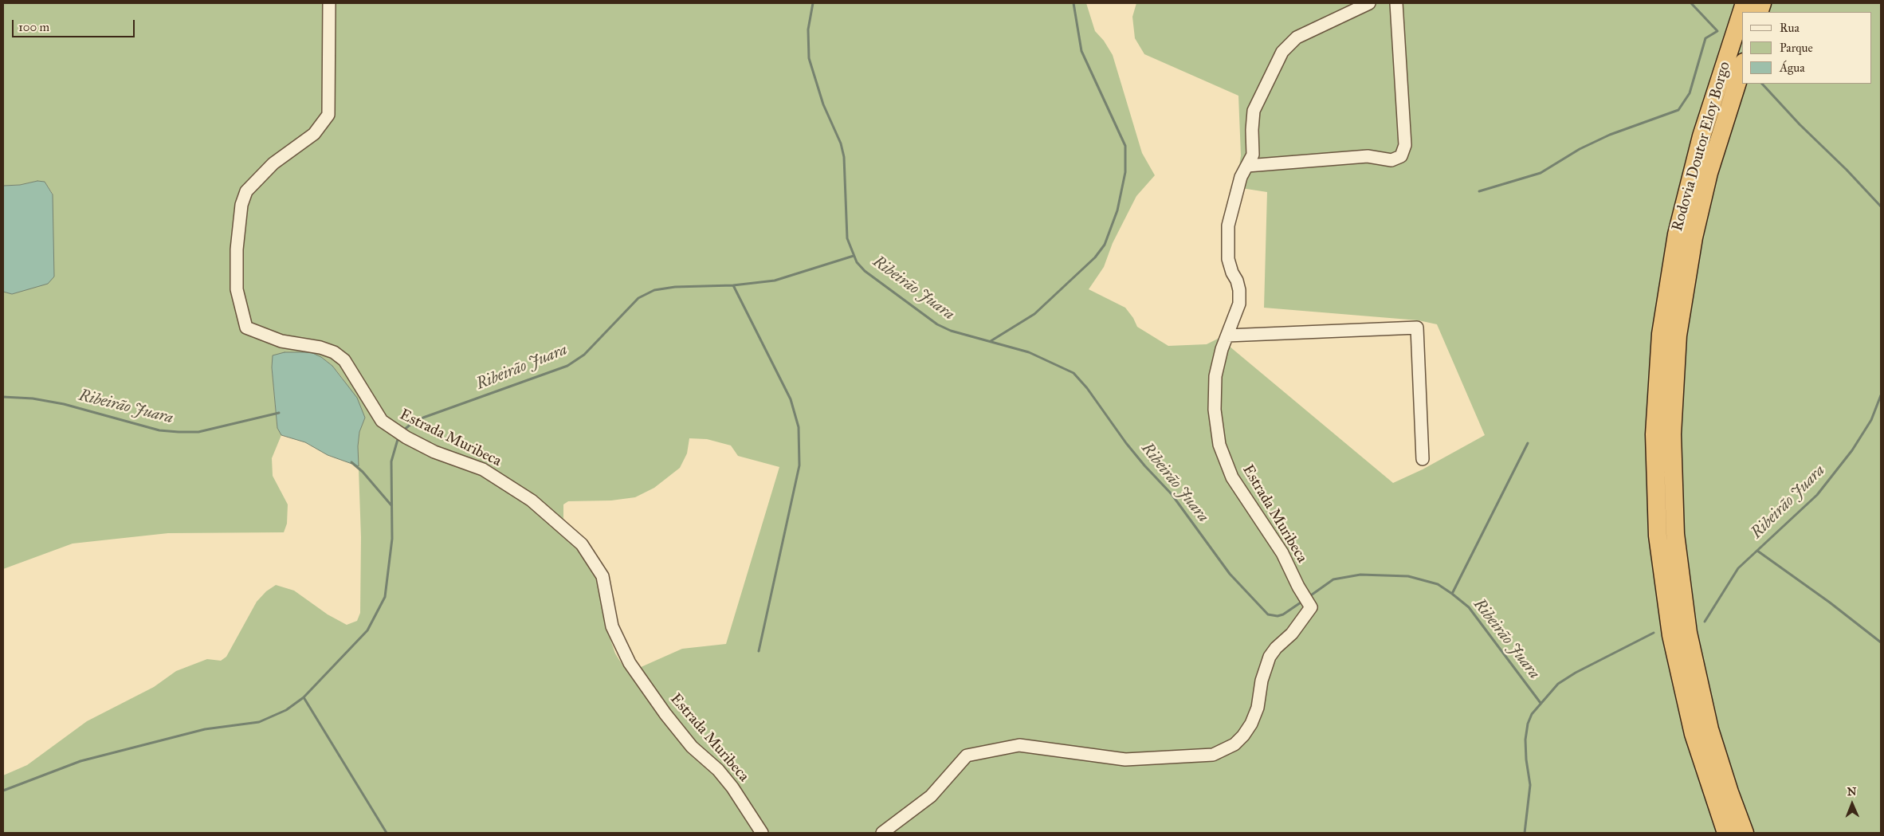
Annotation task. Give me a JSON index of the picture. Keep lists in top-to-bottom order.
{
  "streets": {
    "highway": ["Rodovia Doutor Eloy Borgo"],
    "street": ["Estrada Muribeca"]
  },
  "water": ["Ribeirão Juara"],
  "legend": ["Rua", "Parque", "Água"],
  "scale_bar": "100 m",
  "north": "top"
}
